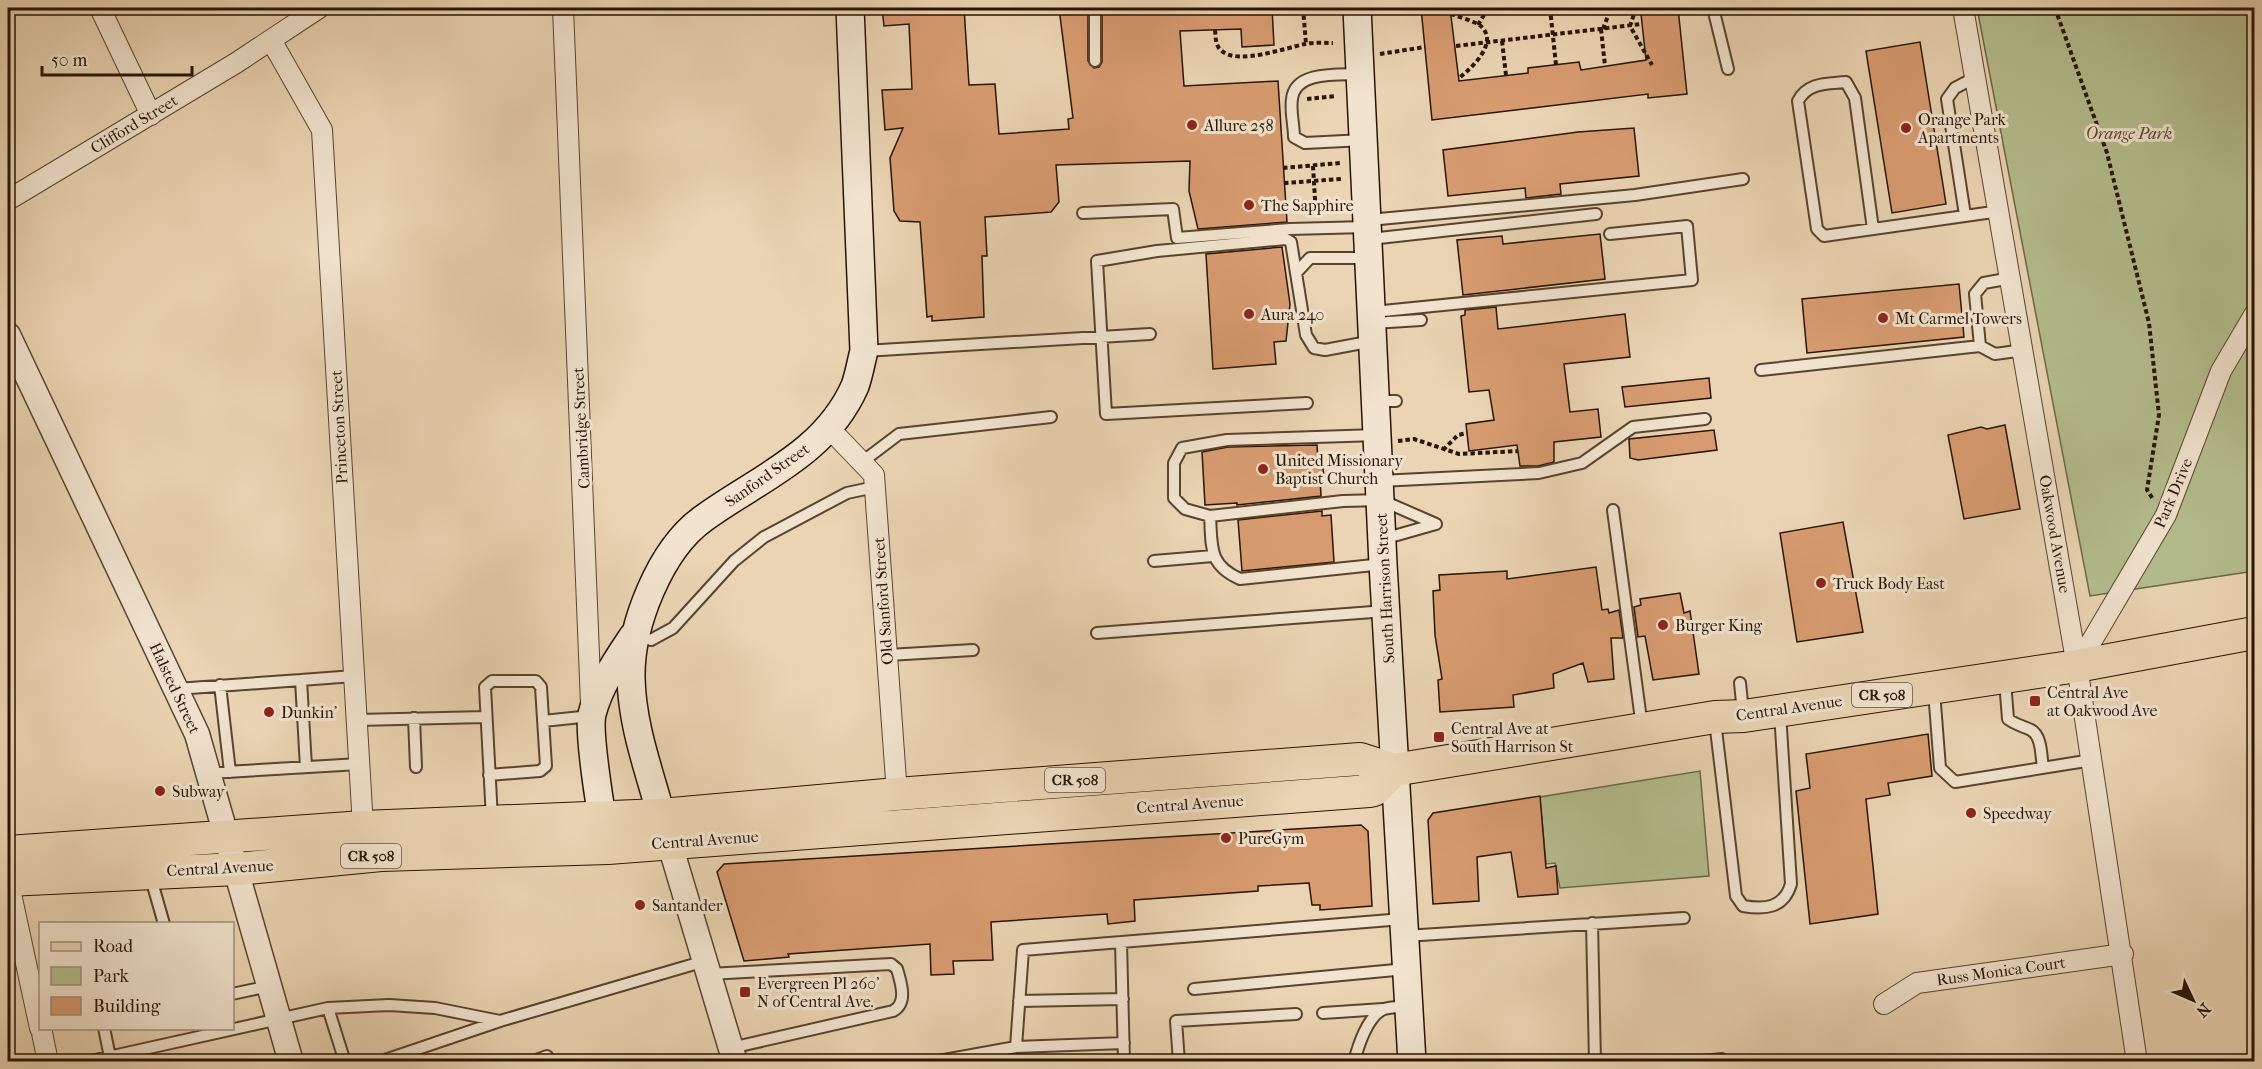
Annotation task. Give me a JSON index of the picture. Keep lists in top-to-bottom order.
{
  "streets": {
    "main road": [
      "Cambridge Street",
      "Sanford Street",
      "South Harrison Street",
      "CR 508",
      "Central Avenue"
    ],
    "street": [
      "Clifford Street",
      "Princeton Street",
      "Park Drive",
      "Oakwood Avenue",
      "Old Sanford Street",
      "Halsted Street",
      "Russ Monica Court"
    ]
  },
  "crossings": [
    ["Clifford Street", "Princeton Street"],
    ["Princeton Street", "Central Avenue"],
    ["Cambridge Street", "Central Avenue"],
    ["Sanford Street", "Old Sanford Street"],
    ["Sanford Street", "Central Avenue"],
    ["Park Drive", "Oakwood Avenue"],
    ["Park Drive", "Central Avenue"],
    ["Oakwood Avenue", "Central Avenue"],
    ["Oakwood Avenue", "Russ Monica Court"],
    ["South Harrison Street", "Central Avenue"],
    ["Old Sanford Street", "Central Avenue"],
    ["Halsted Street", "Central Avenue"]
  ],
  "parks": ["Orange Park"],
  "places": {
    "other": [
      "Allure 258",
      "Orange Park Apartments",
      "The Sapphire",
      "Aura 240",
      "Mt Carmel Towers",
      "United Missionary Baptist Church",
      "Truck Body East",
      "Burger King",
      "Dunkin'",
      "Subway",
      "Speedway",
      "PureGym",
      "Santander"
    ],
    "transit": ["Central Ave at Oakwood Ave", "Central Ave at South Harrison St", "Evergreen Pl 260' N of Central Ave."]
  },
  "legend": ["Road", "Park", "Building"],
  "scale_bar": "50 m",
  "north": "bottom right"
}
